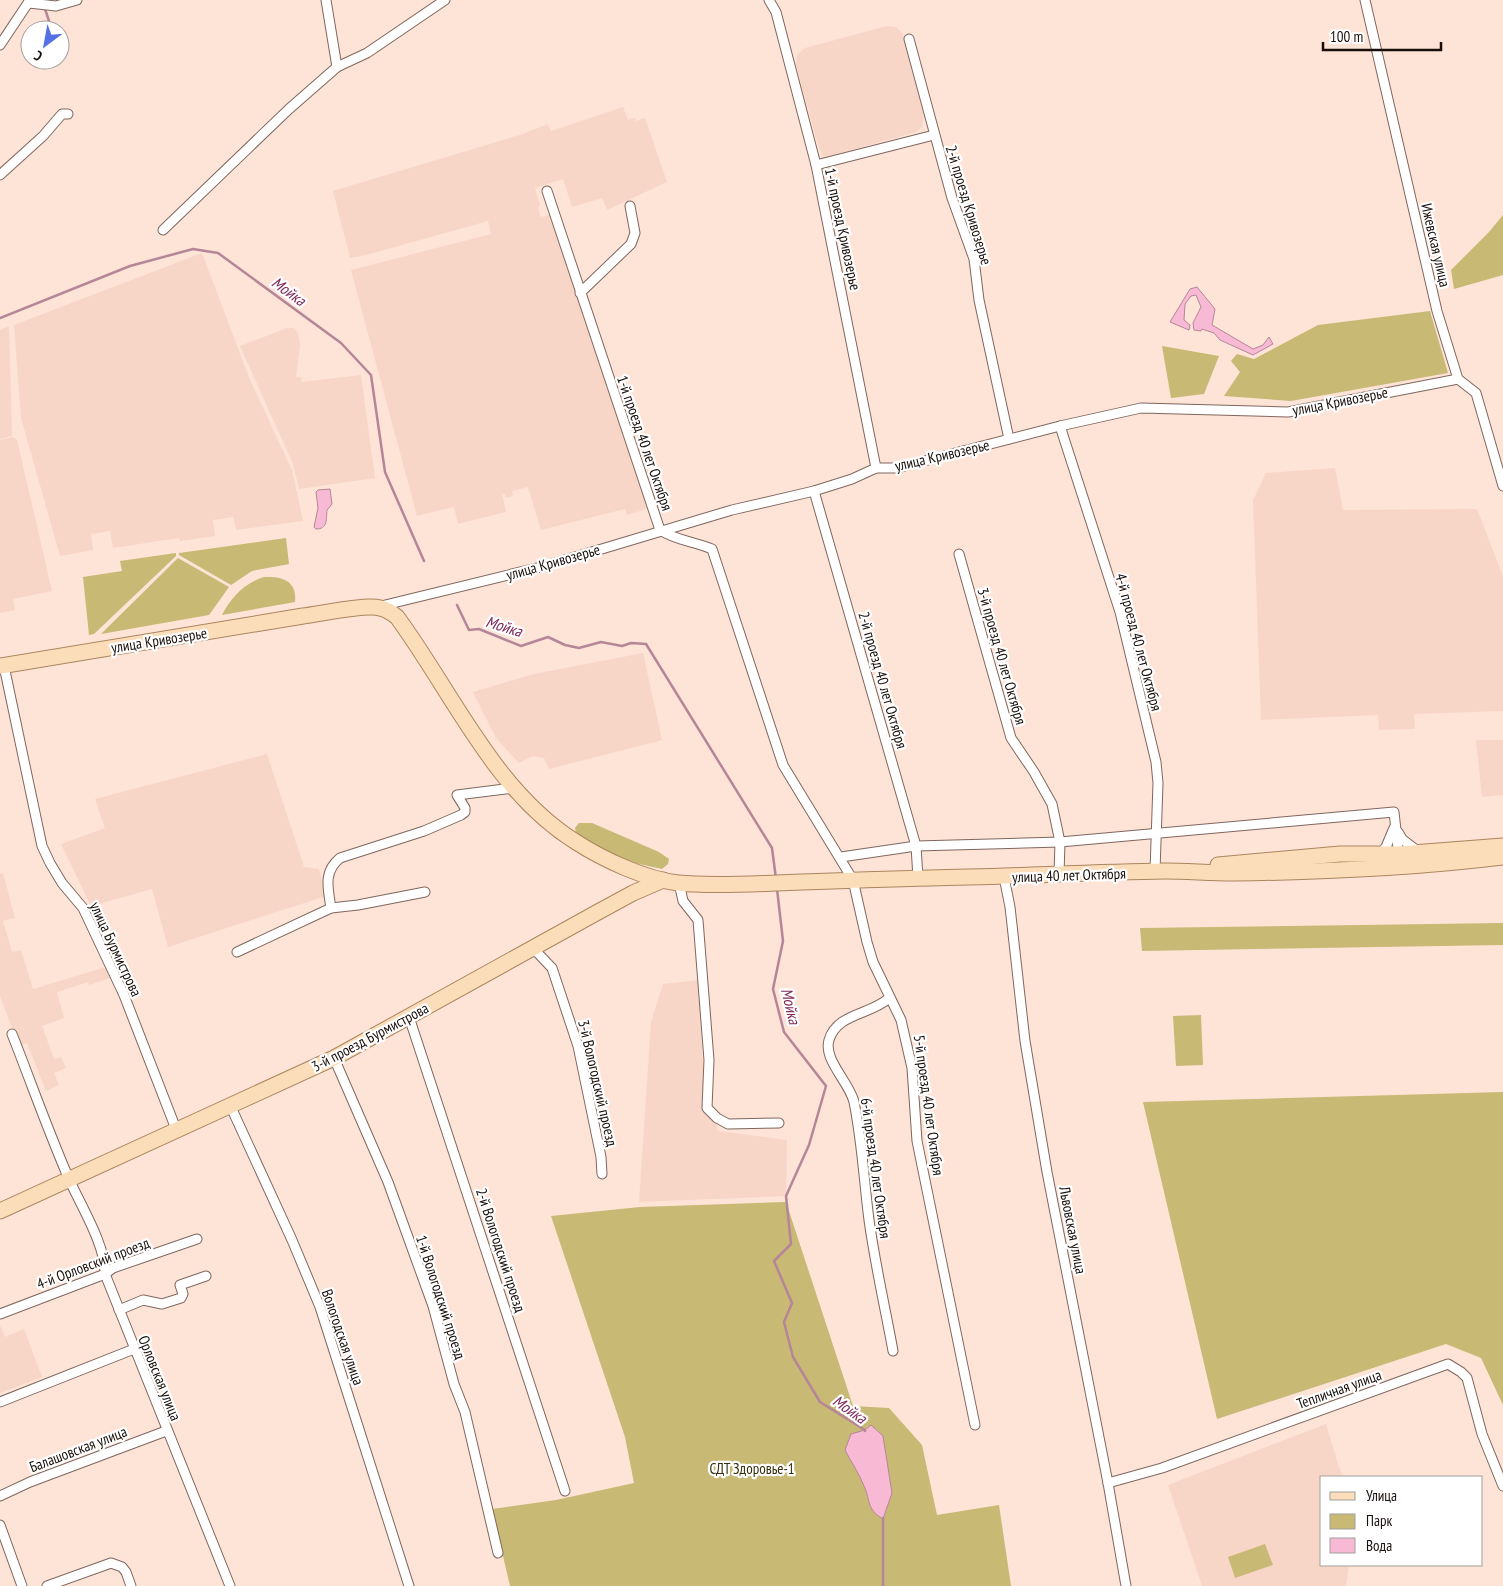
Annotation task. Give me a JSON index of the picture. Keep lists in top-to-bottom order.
{
  "streets": {
    "main road": ["улица Кривозерье", "улица 40 лет Октября", "3-й проезд Бурмистрова"],
    "street": [
      "2-й проезд Кривозерье",
      "1-й проезд Кривозерье",
      "Ижевская улица",
      "1-й проезд 40 лет Октября",
      "4-й проезд 40 лет Октября",
      "3-й проезд 40 лет Октября",
      "2-й проезд 40 лет Октября",
      "улица Бурмистрова",
      "3-й Вологодский проезд",
      "5-й проезд 40 лет Октября",
      "6-й проезд 40 лет Октября",
      "Львовская улица",
      "2-й Вологодский проезд",
      "4-й Орловский проезд",
      "1-й Вологодский проезд",
      "Вологодская улица",
      "Орловская улица",
      "Тепличная улица",
      "Балашовская улица"
    ]
  },
  "crossings": [
    ["2-й проезд Кривозерье", "улица Кривозерье"],
    ["1-й проезд Кривозерье", "улица Кривозерье"],
    ["Ижевская улица", "улица Кривозерье"],
    ["улица Кривозерье", "1-й проезд 40 лет Октября"],
    ["улица Кривозерье", "4-й проезд 40 лет Октября"],
    ["улица Кривозерье", "2-й проезд 40 лет Октября"],
    ["улица Кривозерье", "улица Бурмистрова"],
    ["1-й проезд 40 лет Октября", "5-й проезд 40 лет Октября"],
    ["4-й проезд 40 лет Октября", "улица 40 лет Октября"],
    ["3-й проезд 40 лет Октября", "улица 40 лет Октября"],
    ["2-й проезд 40 лет Октября", "улица 40 лет Октября"],
    ["улица 40 лет Октября", "3-й проезд Бурмистрова"],
    ["улица 40 лет Октября", "5-й проезд 40 лет Октября"],
    ["улица 40 лет Октября", "Львовская улица"],
    ["улица Бурмистрова", "3-й проезд Бурмистрова"],
    ["3-й проезд Бурмистрова", "3-й Вологодский проезд"],
    ["3-й проезд Бурмистрова", "2-й Вологодский проезд"],
    ["3-й проезд Бурмистрова", "1-й Вологодский проезд"],
    ["3-й проезд Бурмистрова", "Вологодская улица"],
    ["3-й проезд Бурмистрова", "Орловская улица"],
    ["5-й проезд 40 лет Октября", "6-й проезд 40 лет Октября"],
    ["Львовская улица", "Тепличная улица"],
    ["4-й Орловский проезд", "Орловская улица"],
    ["Орловская улица", "Балашовская улица"]
  ],
  "water": ["Мойка"],
  "parks": ["СДТ Здоровье-1"],
  "legend": ["Улица", "Парк", "Вода"],
  "scale_bar": "100 m",
  "north": "bottom left"
}
